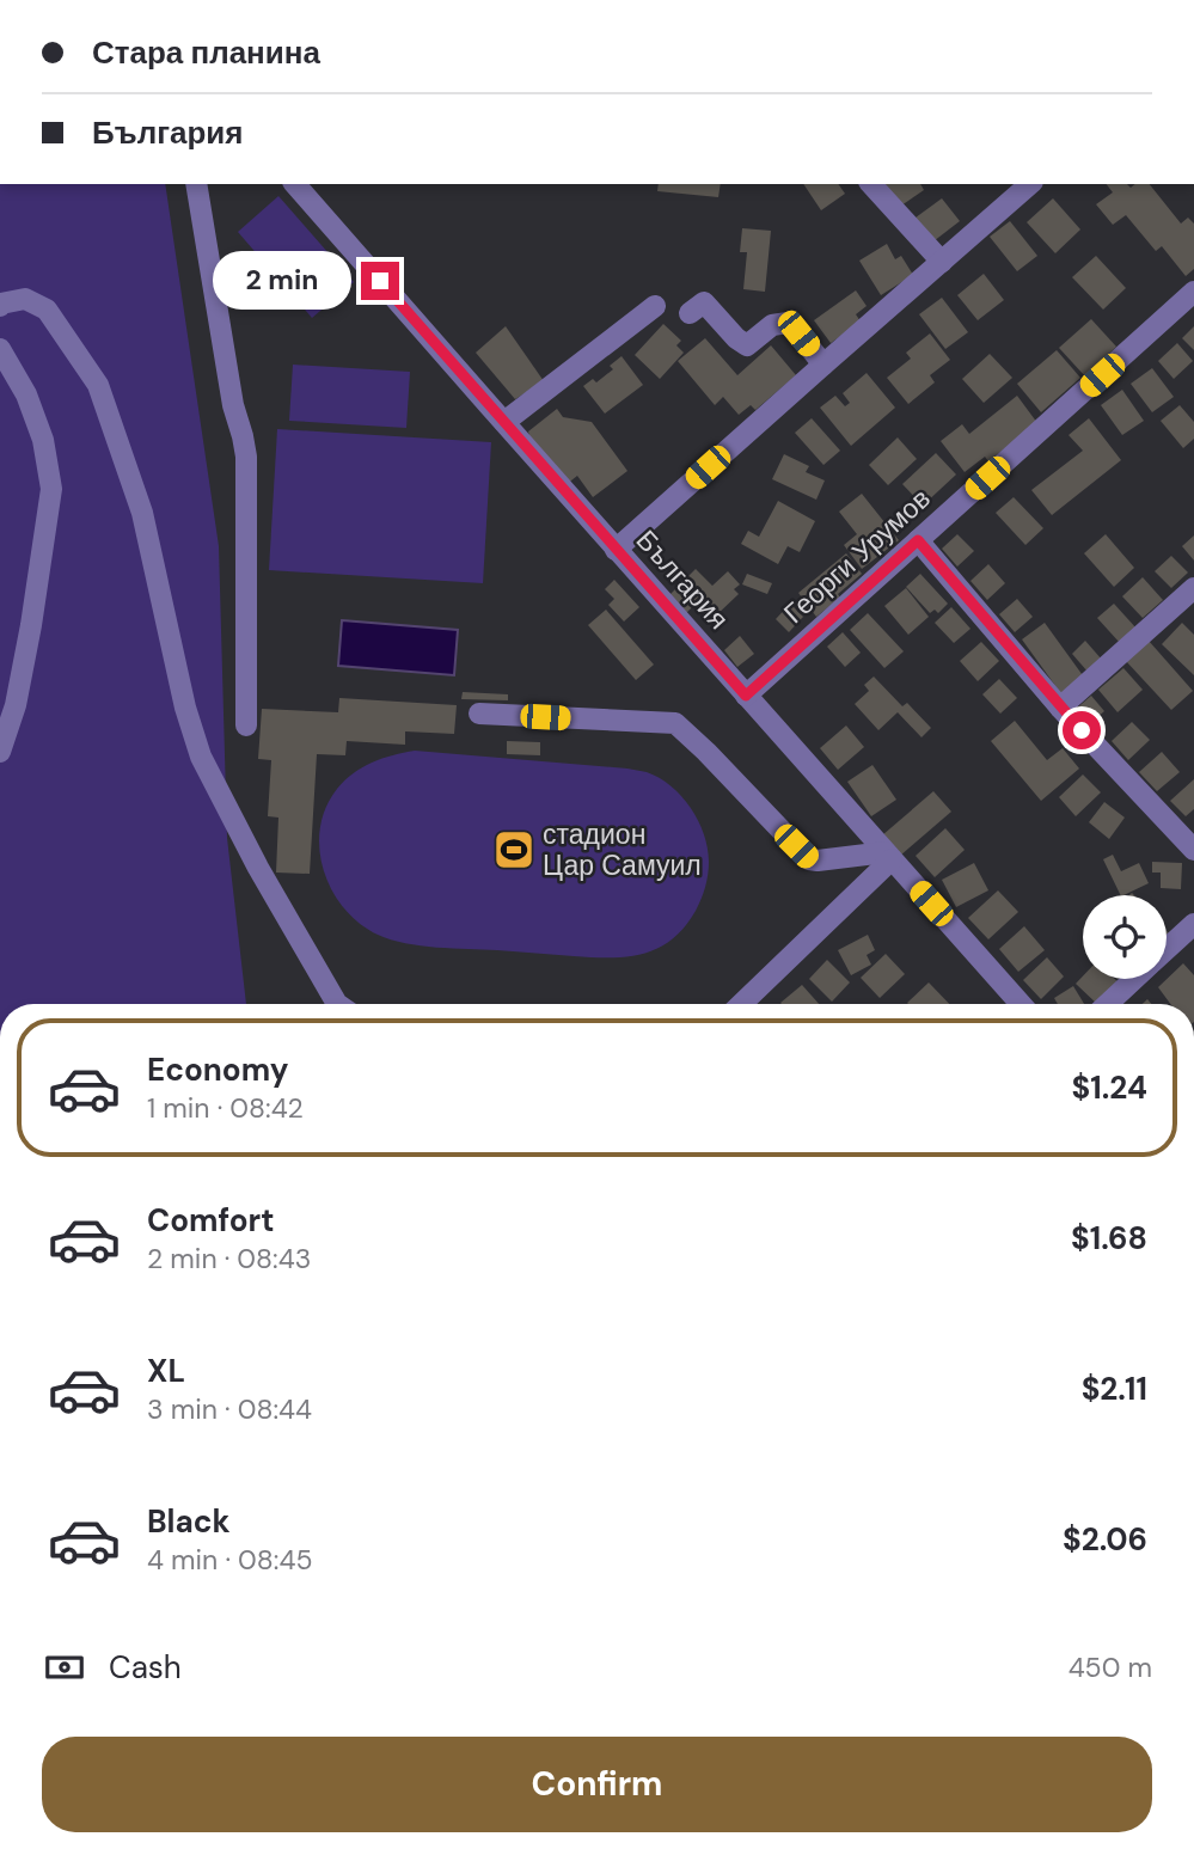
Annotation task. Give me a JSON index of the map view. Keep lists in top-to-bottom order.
{
  "streets": {
    "street": ["Георги Урумов", "България"]
  },
  "crossings": [
    ["Георги Урумов", "България"]
  ],
  "places": {
    "sports": ["стадион Цар Самуил"]
  },
  "page": {
    "banner": ["Стара планина", "България"],
    "bubble": "2 min",
    "list": [
      {
        "name": "Economy",
        "note": "1 min · 08:42",
        "value": "$1.24"
      },
      {
        "name": "Comfort",
        "note": "2 min · 08:43",
        "value": "$1.68"
      },
      {
        "name": "XL",
        "note": "3 min · 08:44",
        "value": "$2.11"
      },
      {
        "name": "Black",
        "note": "4 min · 08:45",
        "value": "$2.06"
      }
    ],
    "pay": ["Cash", "450 m"],
    "buttons": "Confirm"
  }
}
